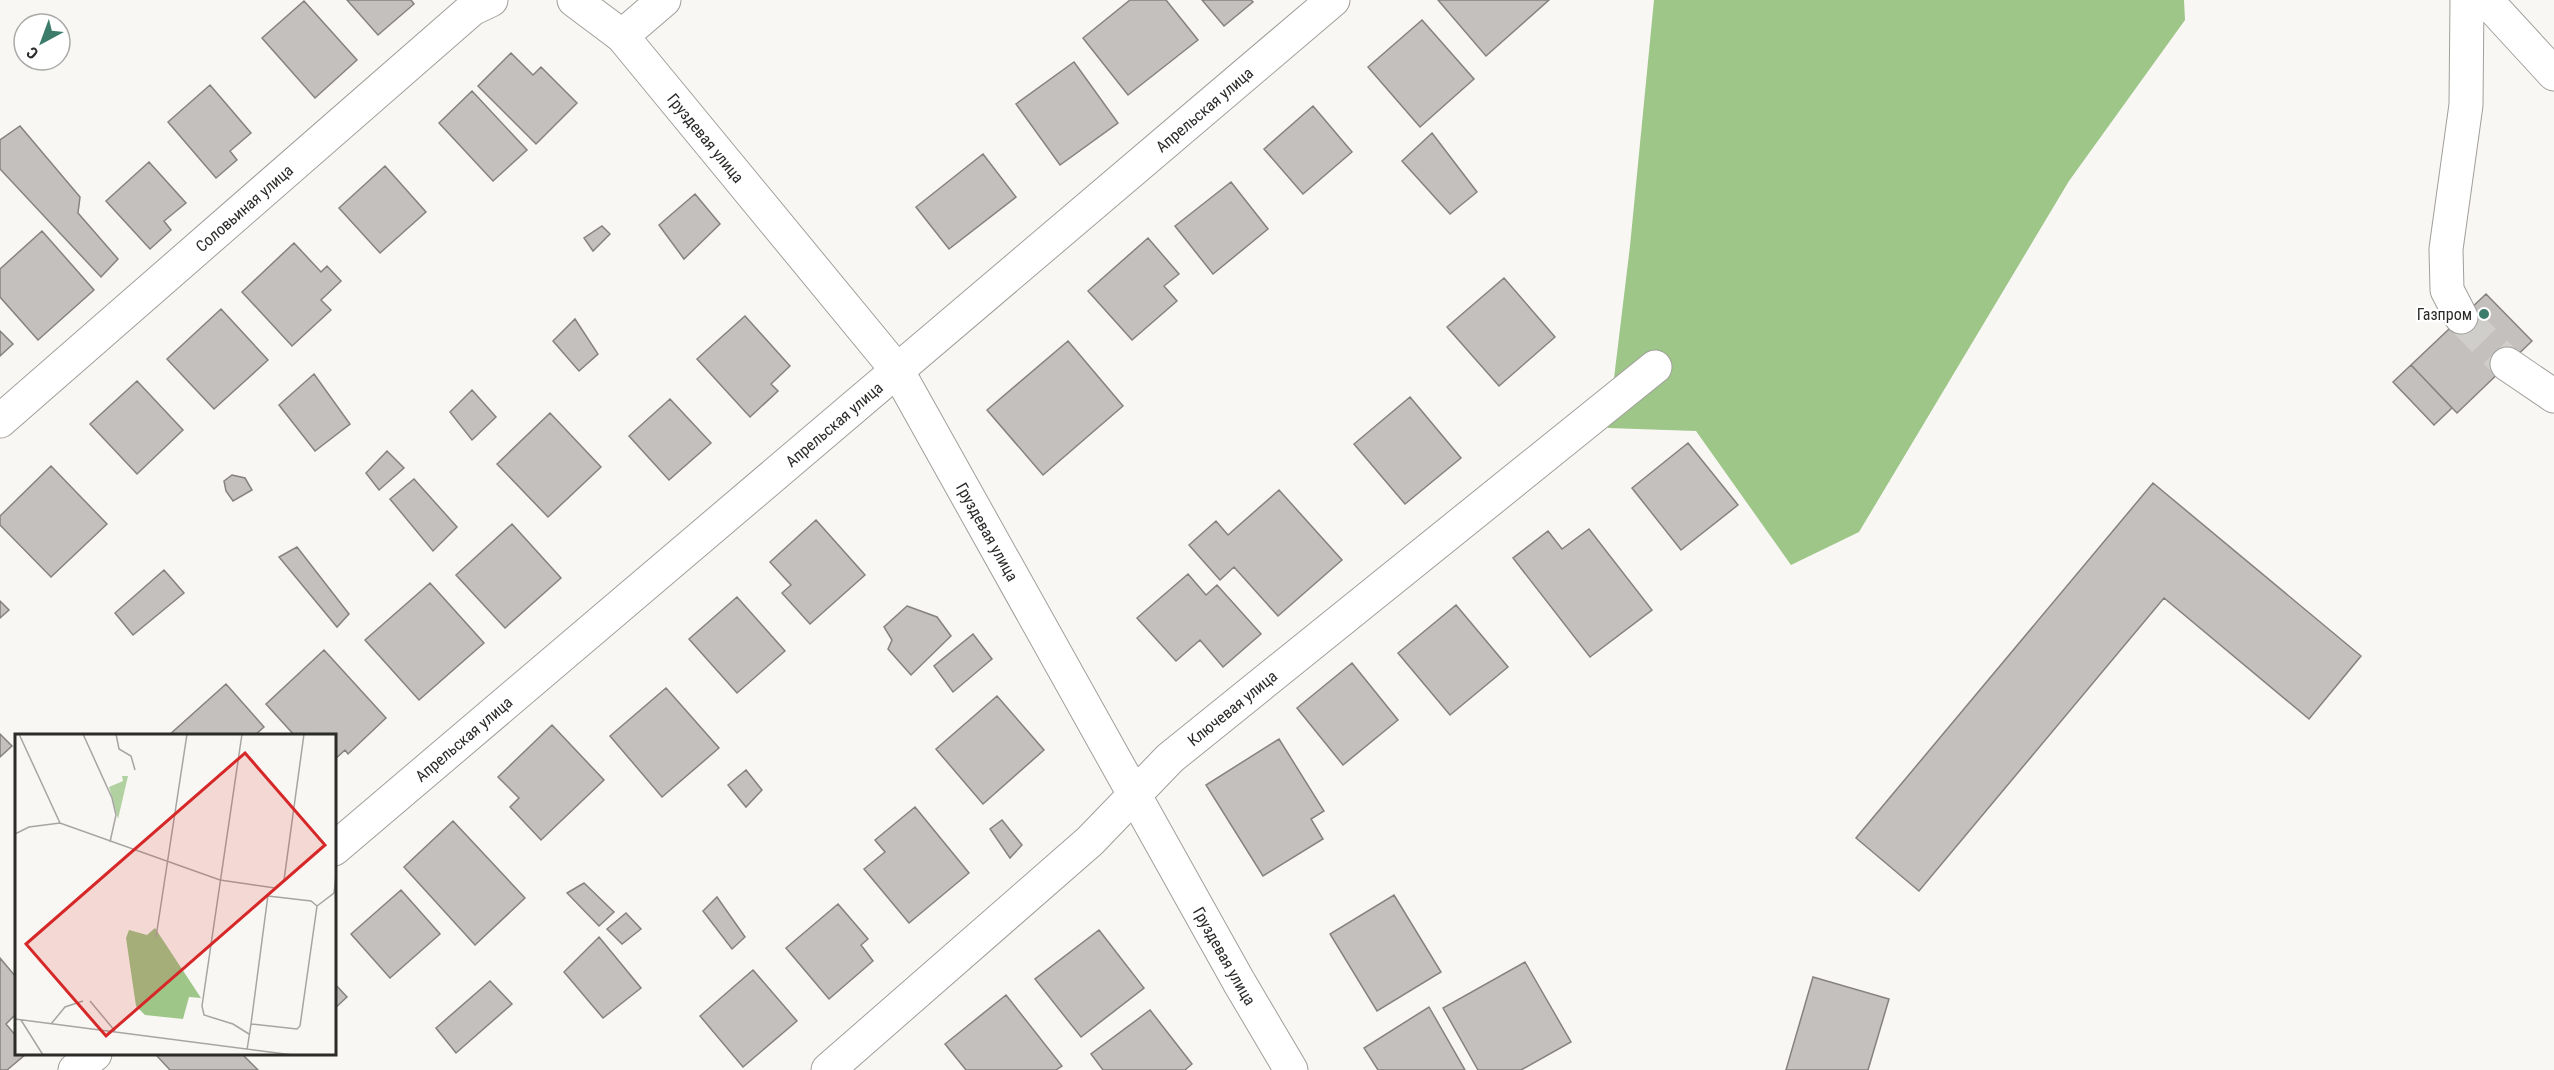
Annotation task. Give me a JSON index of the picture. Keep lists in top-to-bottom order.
{
  "streets": {
    "main road": [
      "Апрельская улица",
      "Груздевая улица",
      "Соловьиная улица",
      "Ключевая улица"
    ]
  },
  "crossings": [
    ["Апрельская улица", "Груздевая улица"],
    ["Груздевая улица", "Ключевая улица"]
  ],
  "places": ["Газпром"],
  "north": "bottom left"
}
